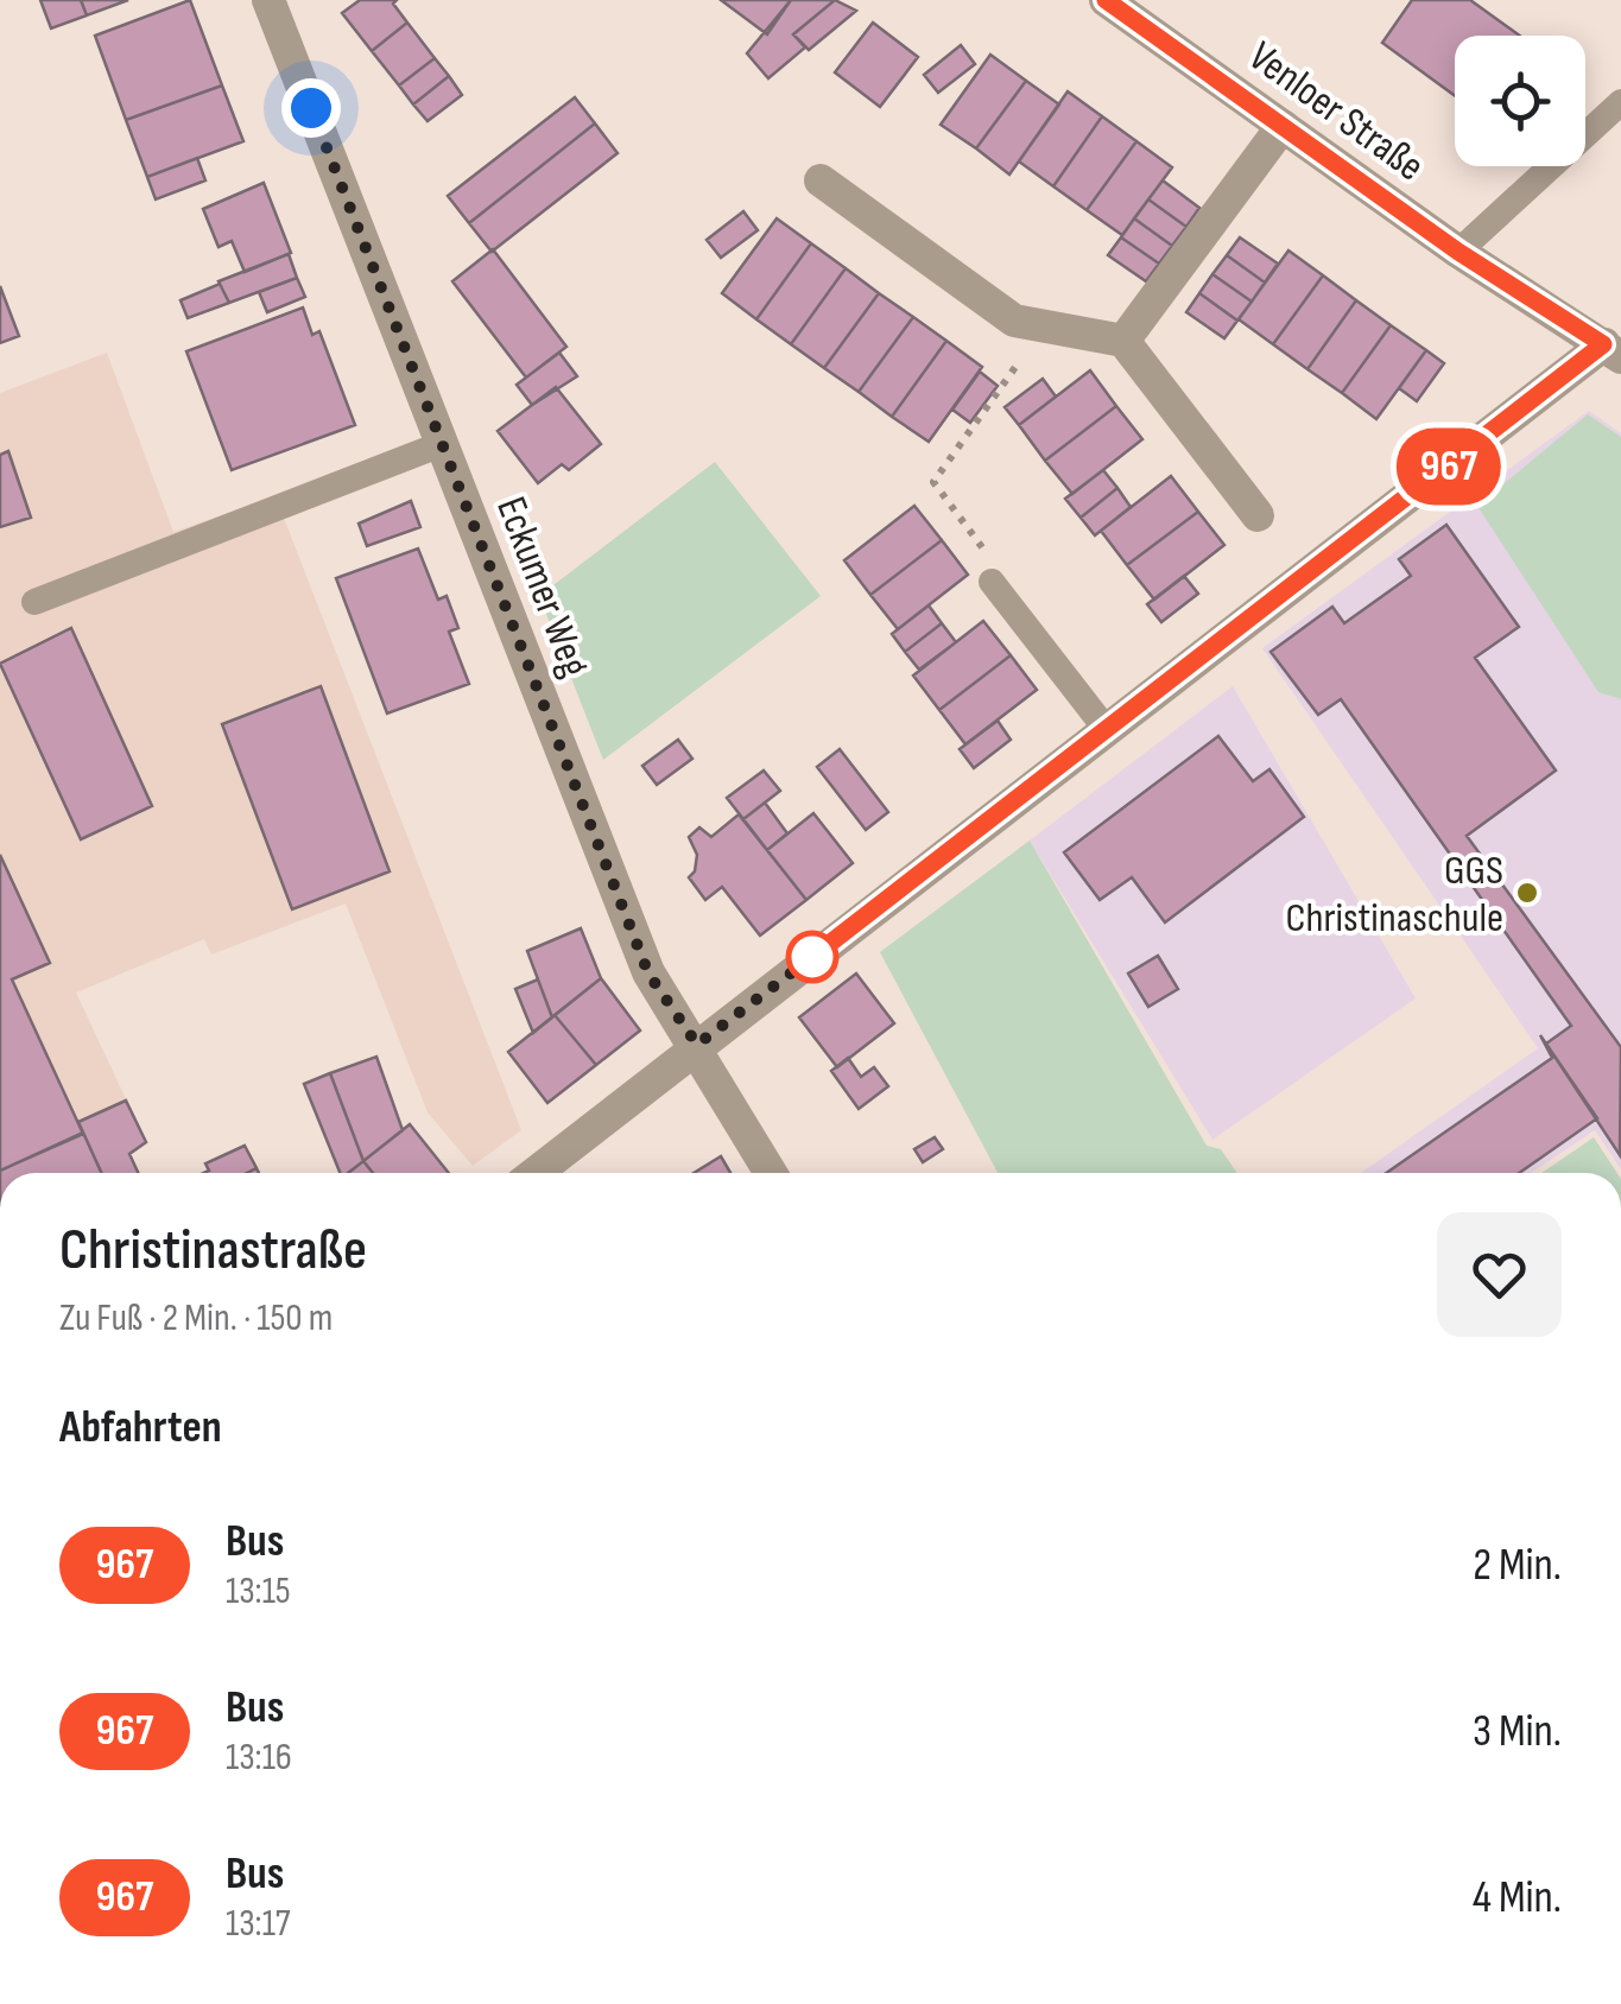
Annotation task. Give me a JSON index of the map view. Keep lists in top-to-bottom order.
{
  "streets": {
    "street": ["Venloer Straße", "Eckumer Weg"]
  },
  "places": ["GGS Christinaschule"],
  "lines": ["bus line 967"],
  "page": {
    "on_map": "967",
    "heading": [
      ["Christinastraße", "Zu Fuß · 2 Min. · 150 m"],
      "Abfahrten"
    ],
    "list": [
      {
        "mark": "967",
        "name": "Bus",
        "note": "13:15",
        "value": "2 Min."
      },
      {
        "mark": "967",
        "name": "Bus",
        "note": "13:16",
        "value": "3 Min."
      },
      {
        "mark": "967",
        "name": "Bus",
        "note": "13:17",
        "value": "4 Min."
      }
    ]
  }
}
